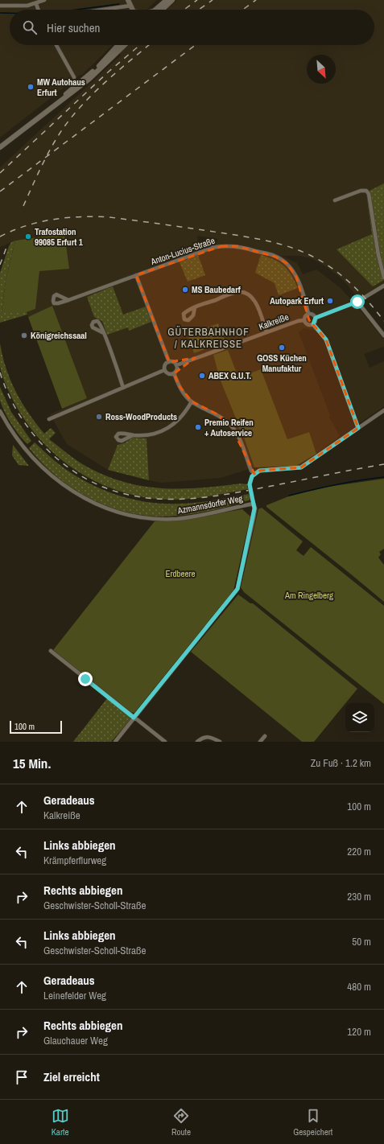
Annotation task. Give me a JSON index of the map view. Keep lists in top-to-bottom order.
{
  "streets": {
    "street": ["Anton-Lucius-Straße", "Kalkreiße", "Azmannsdorfer Weg"]
  },
  "crossings": [
    ["Anton-Lucius-Straße", "Kalkreiße"]
  ],
  "districts": ["GÜTERBAHNHOF / KALKREISSE"],
  "parks": ["Erdbeere", "Am Ringelberg"],
  "places": [
    "MW Autohaus Erfurt",
    "Trafostation 99085 Erfurt 1",
    "MS Baubedarf",
    "Autopark Erfurt",
    "Königreichssaal",
    "GOSS Küchen Manufaktur",
    "ABEX G.U.T.",
    "Ross-WoodProducts",
    "Premio Reifen + Autoservice"
  ],
  "scale_bar": "100 m",
  "north": "bottom right",
  "page": {
    "search": "Hier suchen",
    "scale": "100 m",
    "heading": ["15 Min.", "Zu Fuß · 1.2 km"],
    "list": [
      ["Geradeaus", "Kalkreiße", "100 m"],
      ["Links abbiegen", "Krämpferflurweg", "220 m"],
      ["Rechts abbiegen", "Geschwister-Scholl-Straße", "230 m"],
      ["Links abbiegen", "Geschwister-Scholl-Straße", "50 m"],
      ["Geradeaus", "Leinefelder Weg", "480 m"],
      ["Rechts abbiegen", "Glauchauer Weg", "120 m"],
      "Ziel erreicht"
    ],
    "nav": ["Karte", "Route", "Gespeichert"]
  }
}
